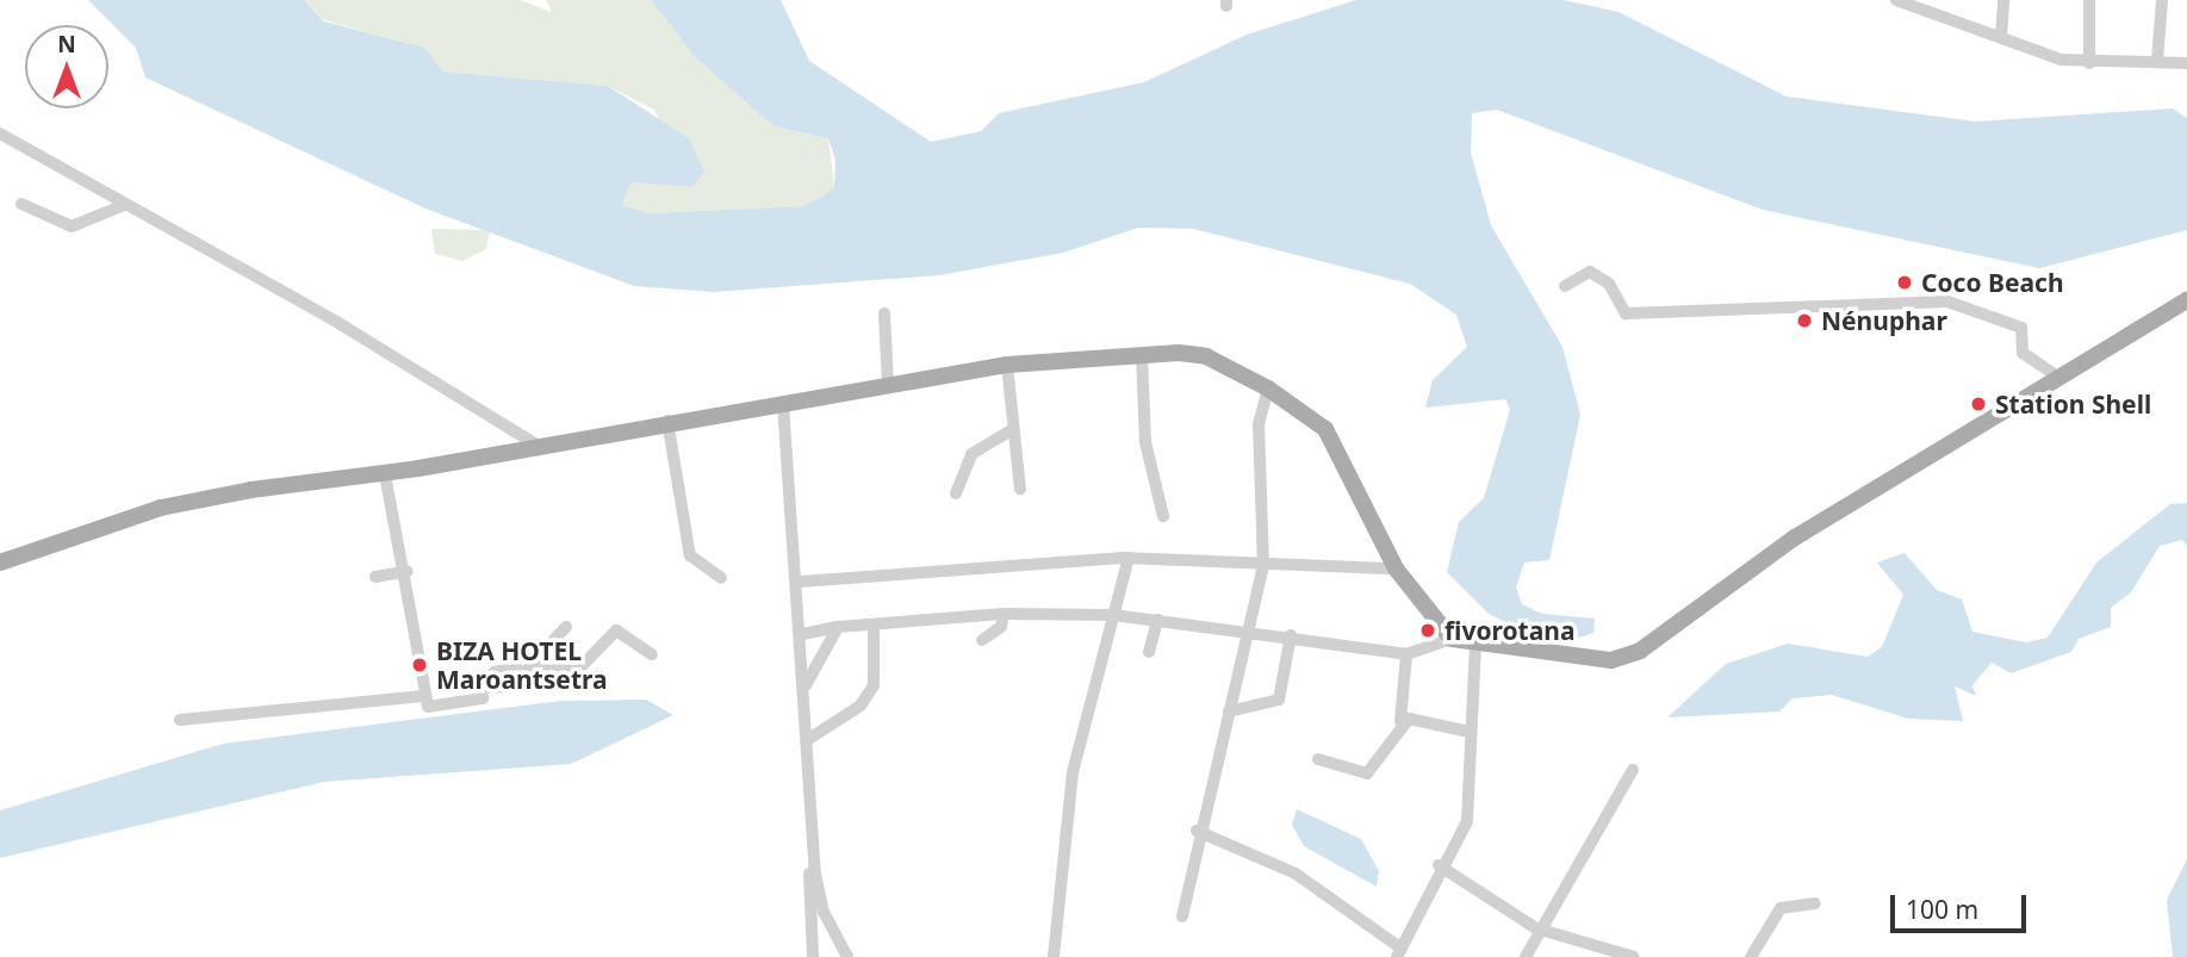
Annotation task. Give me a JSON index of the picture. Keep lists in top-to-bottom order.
{
  "places": [
    "Coco Beach",
    "Nénuphar",
    "Station Shell",
    "fivorotana",
    "BIZA HOTEL Maroantsetra"
  ],
  "scale_bar": "100 m",
  "north": "top"
}
